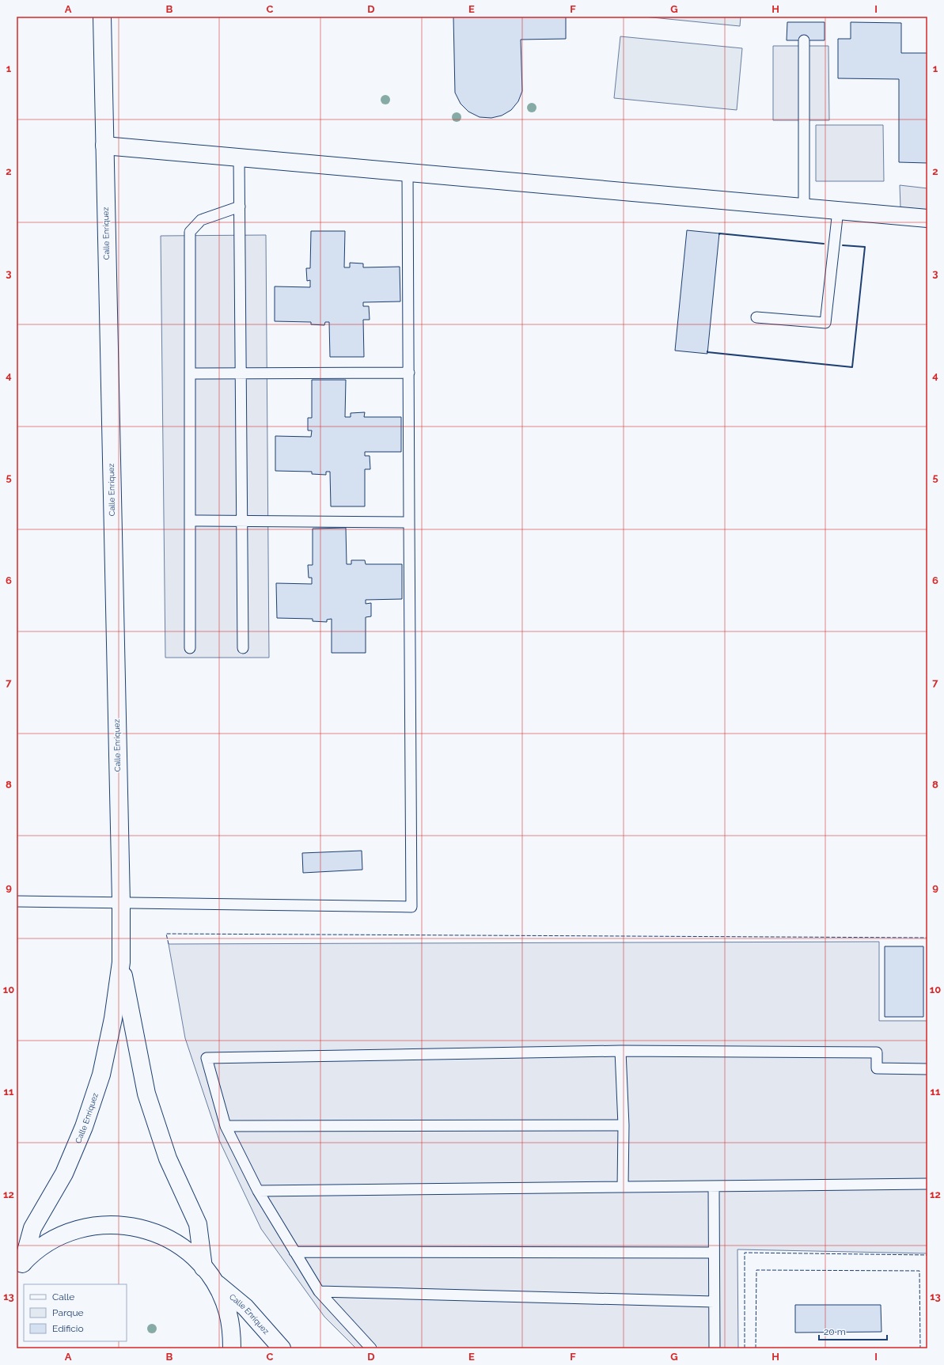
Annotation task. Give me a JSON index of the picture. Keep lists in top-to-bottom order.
{
  "streets": {
    "street": ["Calle Enríquez"]
  },
  "legend": ["Calle", "Parque", "Edificio"],
  "scale_bar": "20 m",
  "grid": {
    "columns": [
      "A",
      "B",
      "C",
      "D",
      "E",
      "F",
      "G",
      "H",
      "I"
    ],
    "rows": [
      "1",
      "2",
      "3",
      "4",
      "5",
      "6",
      "7",
      "8",
      "9",
      "10",
      "11",
      "12",
      "13"
    ]
  }
}
